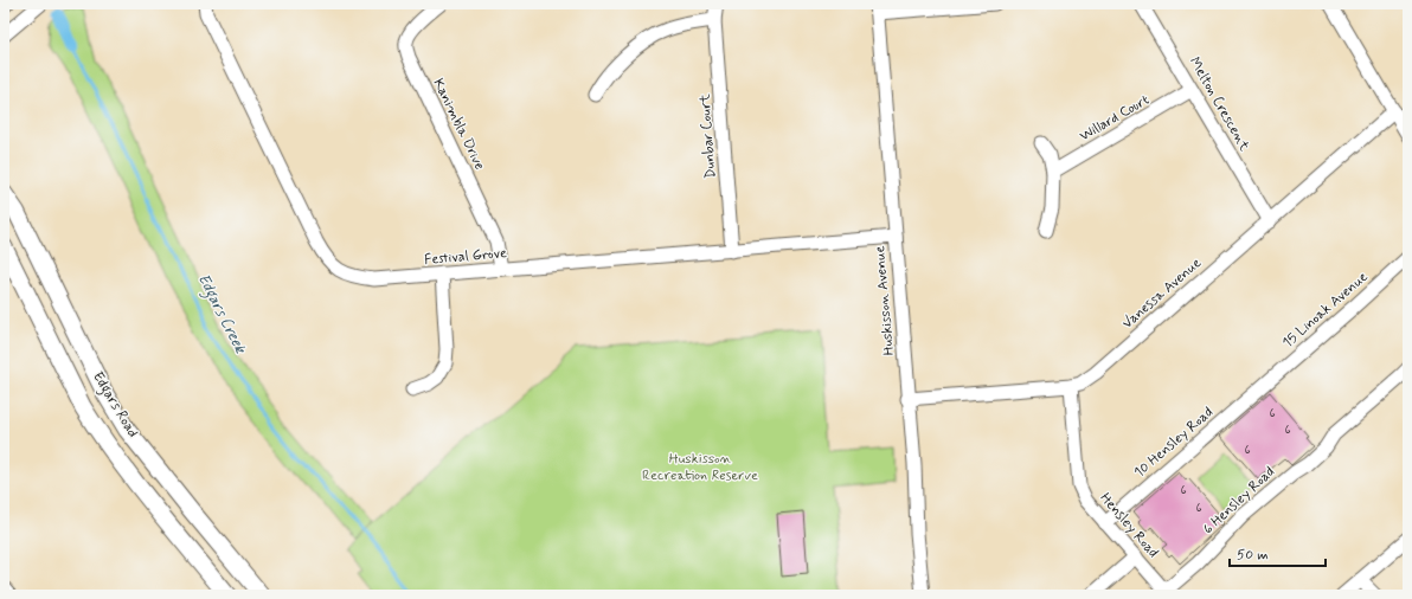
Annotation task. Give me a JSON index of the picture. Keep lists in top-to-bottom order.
{
  "streets": {
    "main road": ["Edgars Road"],
    "street": [
      "Melton Crescent",
      "Willard Court",
      "Kanimbla Drive",
      "Dunbar Court",
      "Festival Grove",
      "Vanessa Avenue",
      "Huskisson Avenue",
      "15 Linoak Avenue",
      "10 Hensley Road",
      "6 Hensley Road",
      "Hensley Road"
    ]
  },
  "crossings": [
    ["Melton Crescent", "Willard Court"],
    ["Melton Crescent", "Vanessa Avenue"],
    ["Kanimbla Drive", "Festival Grove"],
    ["Dunbar Court", "Festival Grove"],
    ["Festival Grove", "Huskisson Avenue"],
    ["Vanessa Avenue", "Huskisson Avenue"],
    ["Vanessa Avenue", "Hensley Road"],
    ["15 Linoak Avenue", "10 Hensley Road"],
    ["10 Hensley Road", "Hensley Road"],
    ["6 Hensley Road", "Hensley Road"]
  ],
  "water": ["Edgars Creek"],
  "parks": ["Huskisson Recreation Reserve"],
  "house_numbers": [
    "6",
    "6",
    "6",
    "6",
    "6"
  ],
  "scale_bar": "50 m"
}
